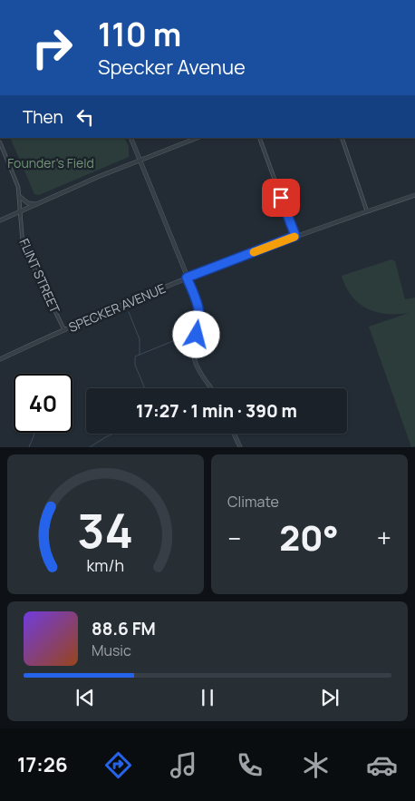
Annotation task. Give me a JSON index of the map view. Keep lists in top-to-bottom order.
{
  "streets": {
    "street": ["FLINT STREET", "SPECKER AVENUE"]
  },
  "crossings": [
    ["FLINT STREET", "SPECKER AVENUE"]
  ],
  "parks": ["Founder's Field"],
  "page": {
    "turn": ["110 m", "Specker Avenue"],
    "then": "Then",
    "limit": "40",
    "trip": "17:27 · 1 min · 390 m",
    "tile": "Climate",
    "heat": ["−", "20°", "+"],
    "song": ["88.6 FM", "Music"],
    "tabs": "17:26",
    "gauge": ["34", "km/h"]
  }
}
